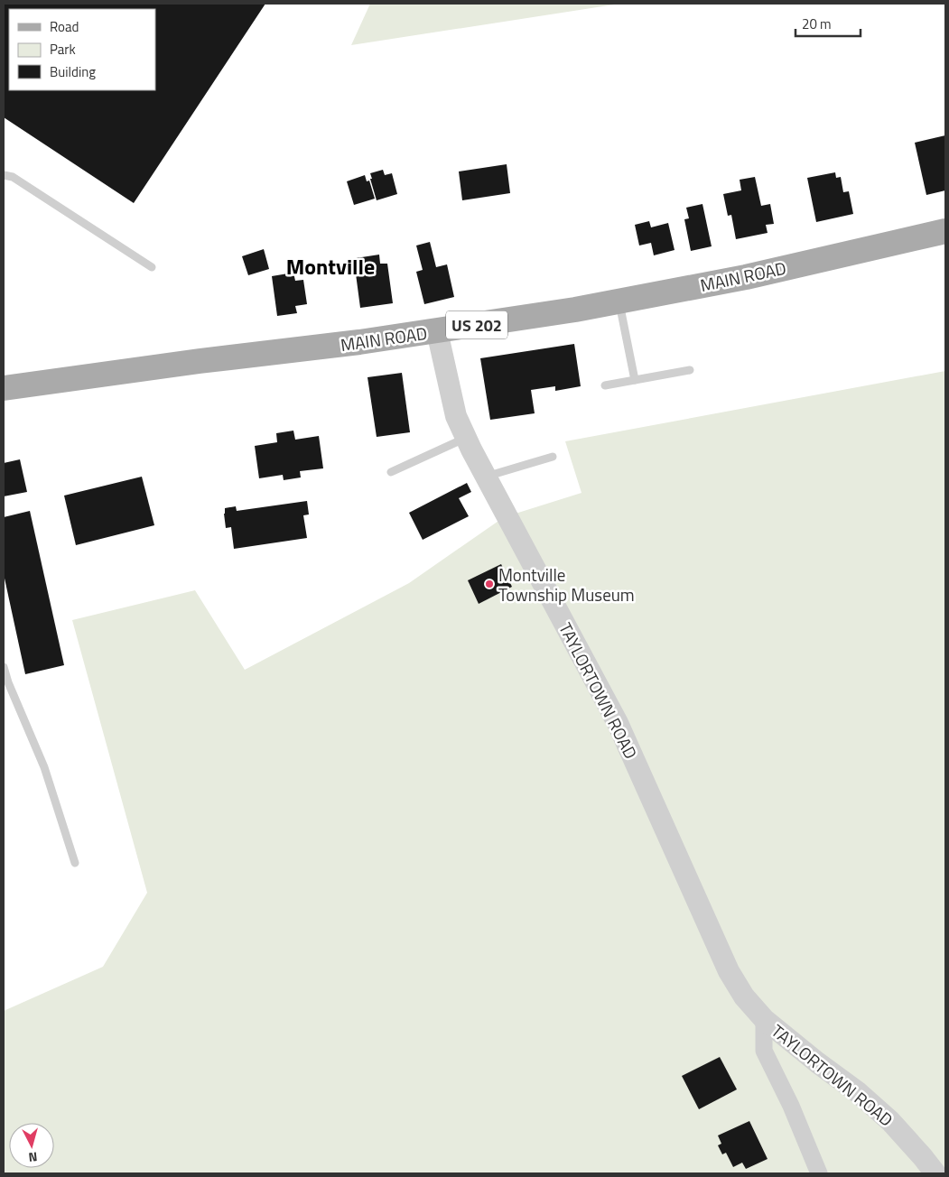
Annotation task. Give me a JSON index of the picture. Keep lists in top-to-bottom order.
{
  "streets": {
    "main road": ["MAIN ROAD", "US 202"],
    "street": ["TAYLORTOWN ROAD"]
  },
  "crossings": [
    ["MAIN ROAD", "TAYLORTOWN ROAD"]
  ],
  "districts": ["Montville"],
  "places": ["Montville Township Museum"],
  "legend": ["Road", "Park", "Building"],
  "scale_bar": "20 m",
  "north": "bottom"
}
